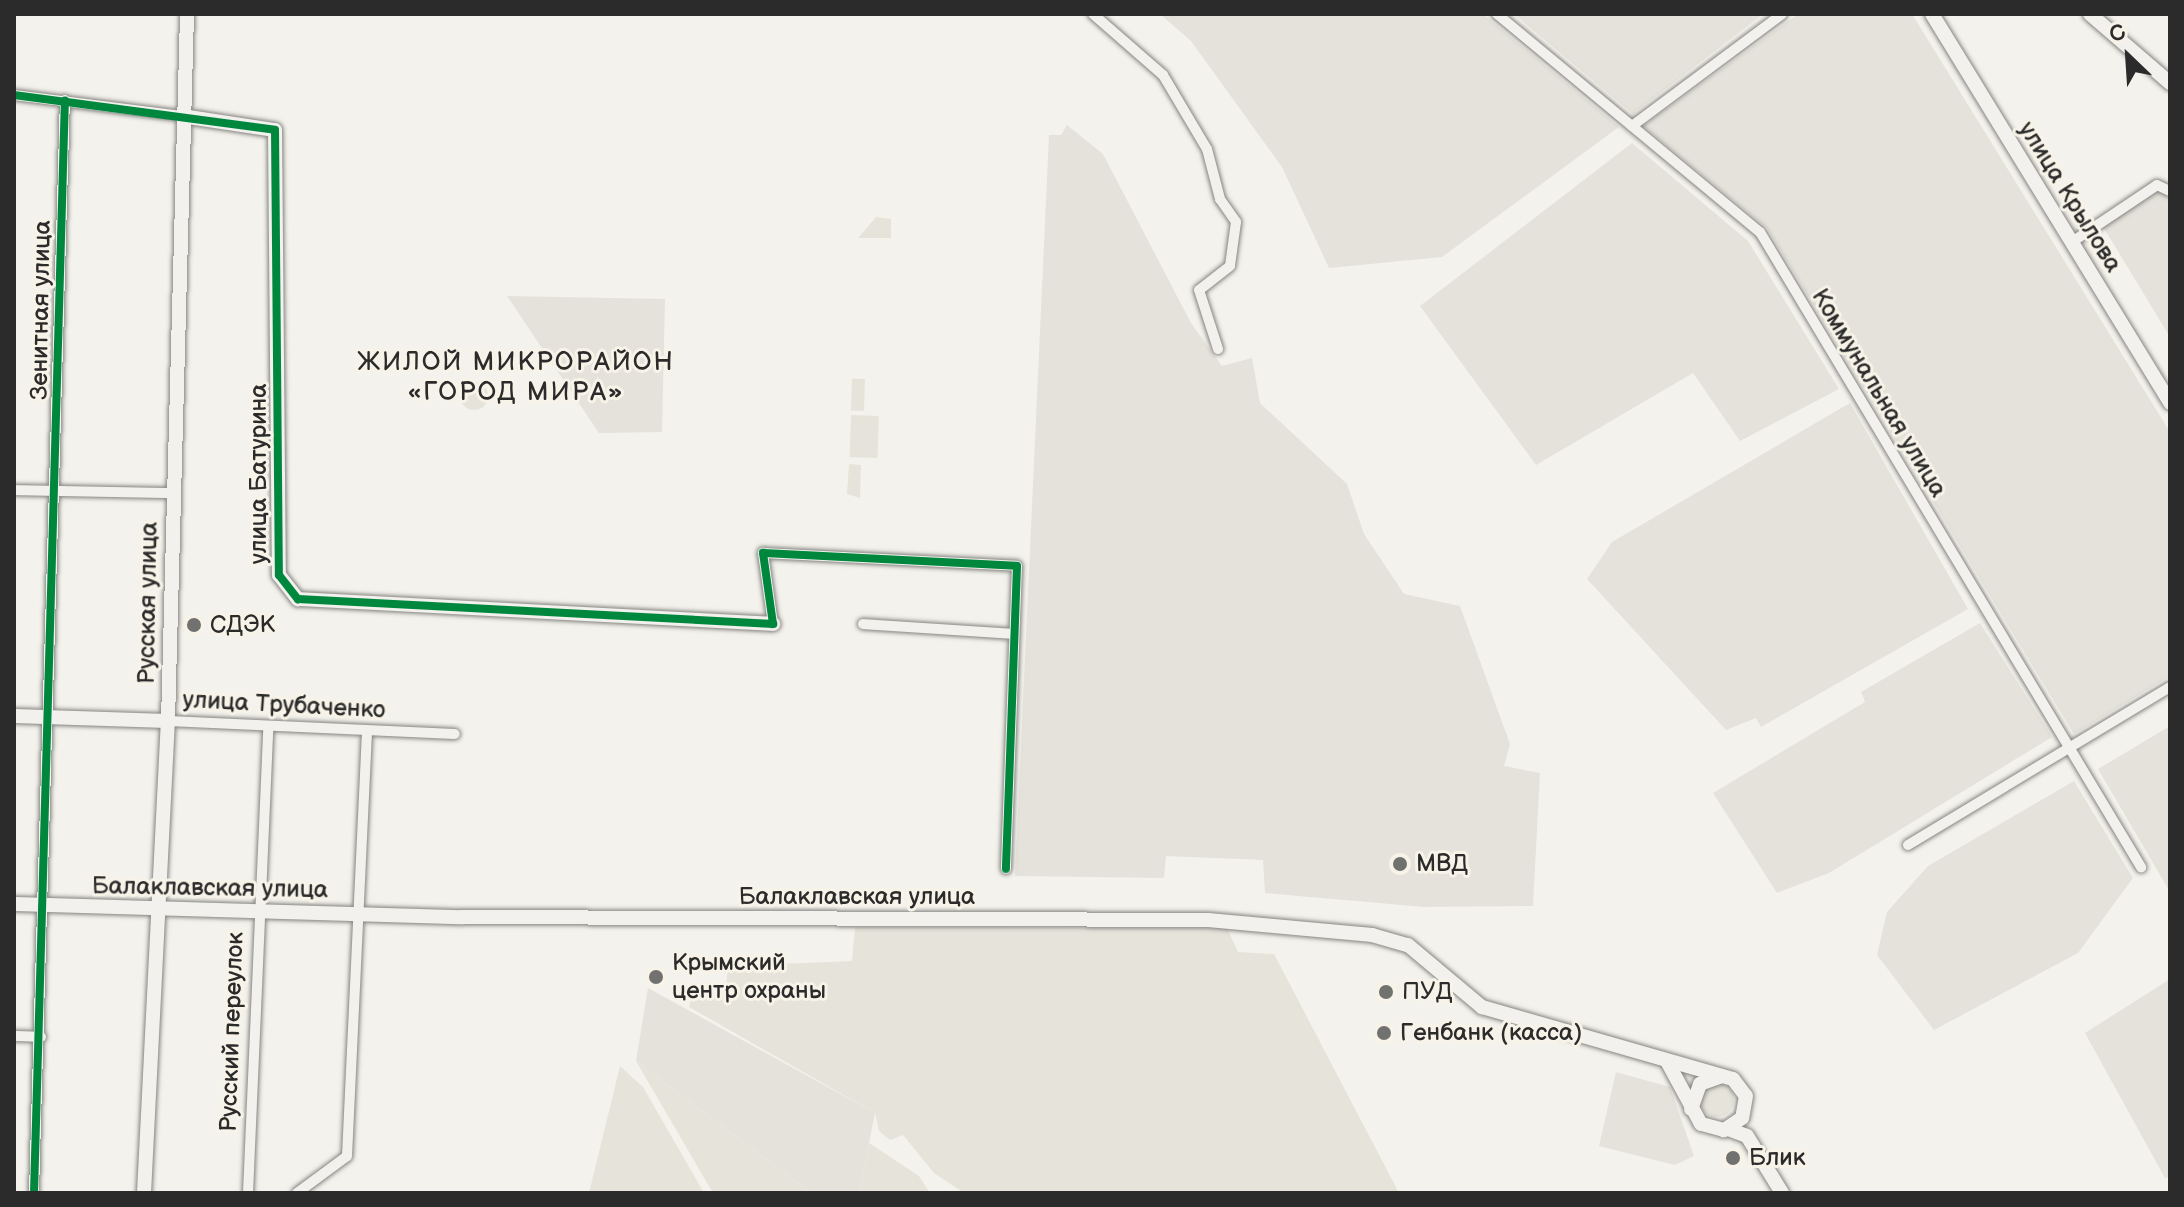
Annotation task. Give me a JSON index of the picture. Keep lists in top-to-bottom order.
{
  "streets": {
    "main road": [
      "улица Крылова",
      "улица Батурина",
      "Русская улица",
      "улица Трубаченко",
      "Балаклавская улица"
    ],
    "street": ["Зенитная улица", "Коммунальная улица", "Русский переулок"]
  },
  "crossings": [
    ["Зенитная улица", "улица Батурина"],
    ["Зенитная улица", "улица Трубаченко"],
    ["Зенитная улица", "Балаклавская улица"],
    ["улица Батурина", "Русская улица"],
    ["Русская улица", "улица Трубаченко"],
    ["Русская улица", "Балаклавская улица"],
    ["улица Трубаченко", "Русский переулок"],
    ["Балаклавская улица", "Русский переулок"]
  ],
  "districts": ["ЖИЛОЙ МИКРОРАЙОН «ГОРОД МИРА»"],
  "places": [
    "СДЭК",
    "МВД",
    "Крымский центр охраны",
    "ПУД",
    "Генбанк (касса)",
    "Блик"
  ],
  "north": "top left"
}
